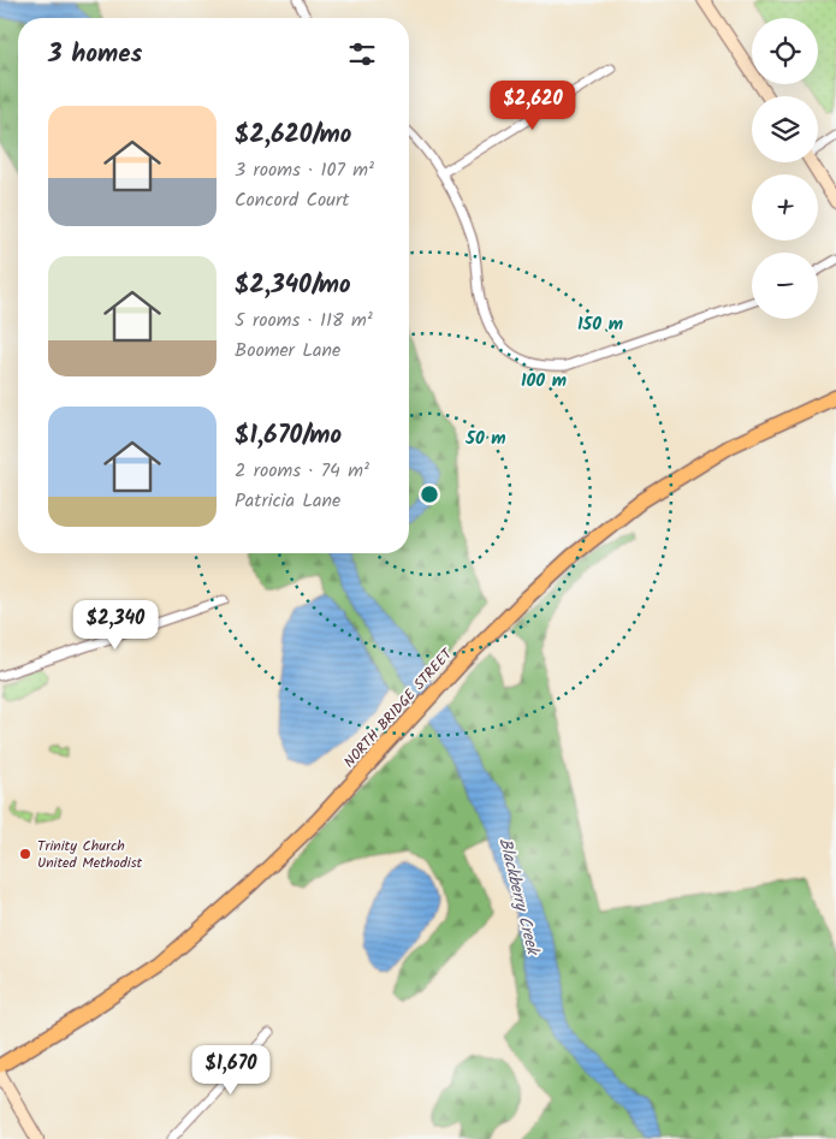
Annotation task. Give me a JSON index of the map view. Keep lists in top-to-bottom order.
{
  "streets": {
    "highway": ["NORTH BRIDGE STREET"]
  },
  "water": ["Blackberry Creek"],
  "places": ["Trinity Church United Methodist"],
  "page": {
    "map_buttons": ["+", "−"],
    "heading": "3 homes",
    "price": ["$2,620", "$2,340", "$1,670"],
    "list": [
      {
        "name": "$2,620/mo",
        "note": "3 rooms · 107 m² · Concord Court"
      },
      {
        "name": "$2,340/mo",
        "note": "5 rooms · 118 m² · Boomer Lane"
      },
      {
        "name": "$1,670/mo",
        "note": "2 rooms · 74 m² · Patricia Lane"
      }
    ]
  },
  "rings": ["150 m", "100 m", "50 m"]
}
